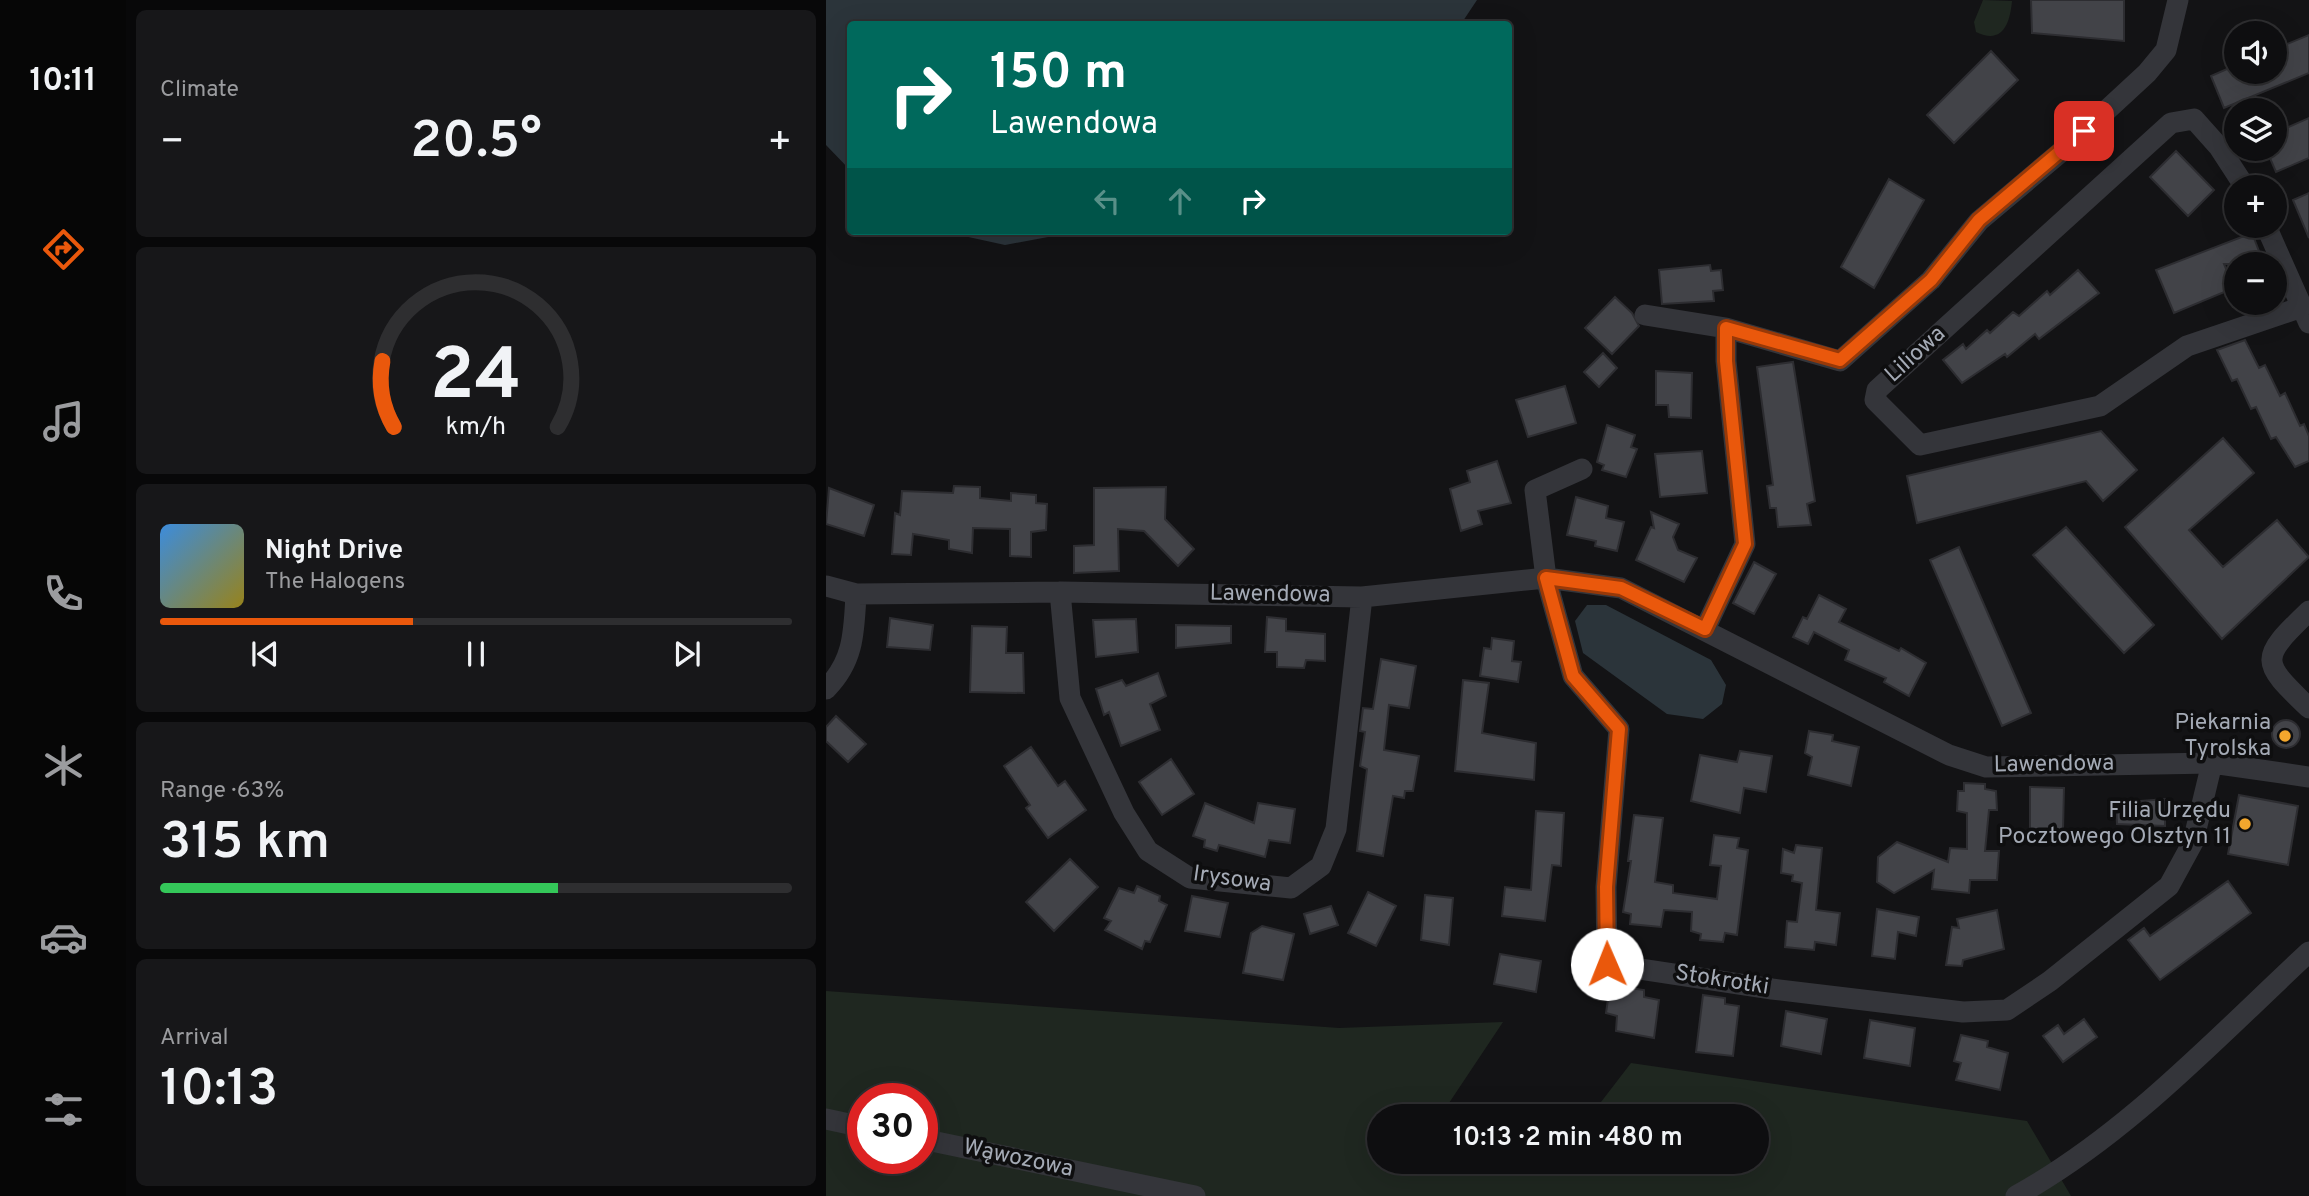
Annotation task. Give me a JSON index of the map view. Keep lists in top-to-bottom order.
{
  "streets": {
    "street": [
      "Liliowa",
      "Lawendowa",
      "Irysowa",
      "Stokrotki",
      "Wąwozowa"
    ]
  },
  "crossings": [
    ["Lawendowa", "Irysowa"],
    ["Lawendowa", "Stokrotki"]
  ],
  "places": ["Piekarnia Tyrolska", "Filia Urzędu Pocztowego Olsztyn 11"],
  "page": {
    "tabs": "10:11",
    "tile": [
      "Climate",
      ["Range · 63%", "315 km"],
      ["Arrival", "10:13"]
    ],
    "map_buttons": ["+", "−"],
    "turn": ["150 m", "Lawendowa"],
    "heat": ["−", "20.5°", "+"],
    "song": ["Night Drive", "The Halogens"],
    "limit": "30",
    "trip": "10:13 · 2 min · 480 m",
    "gauge": ["24", "km/h"]
  }
}
